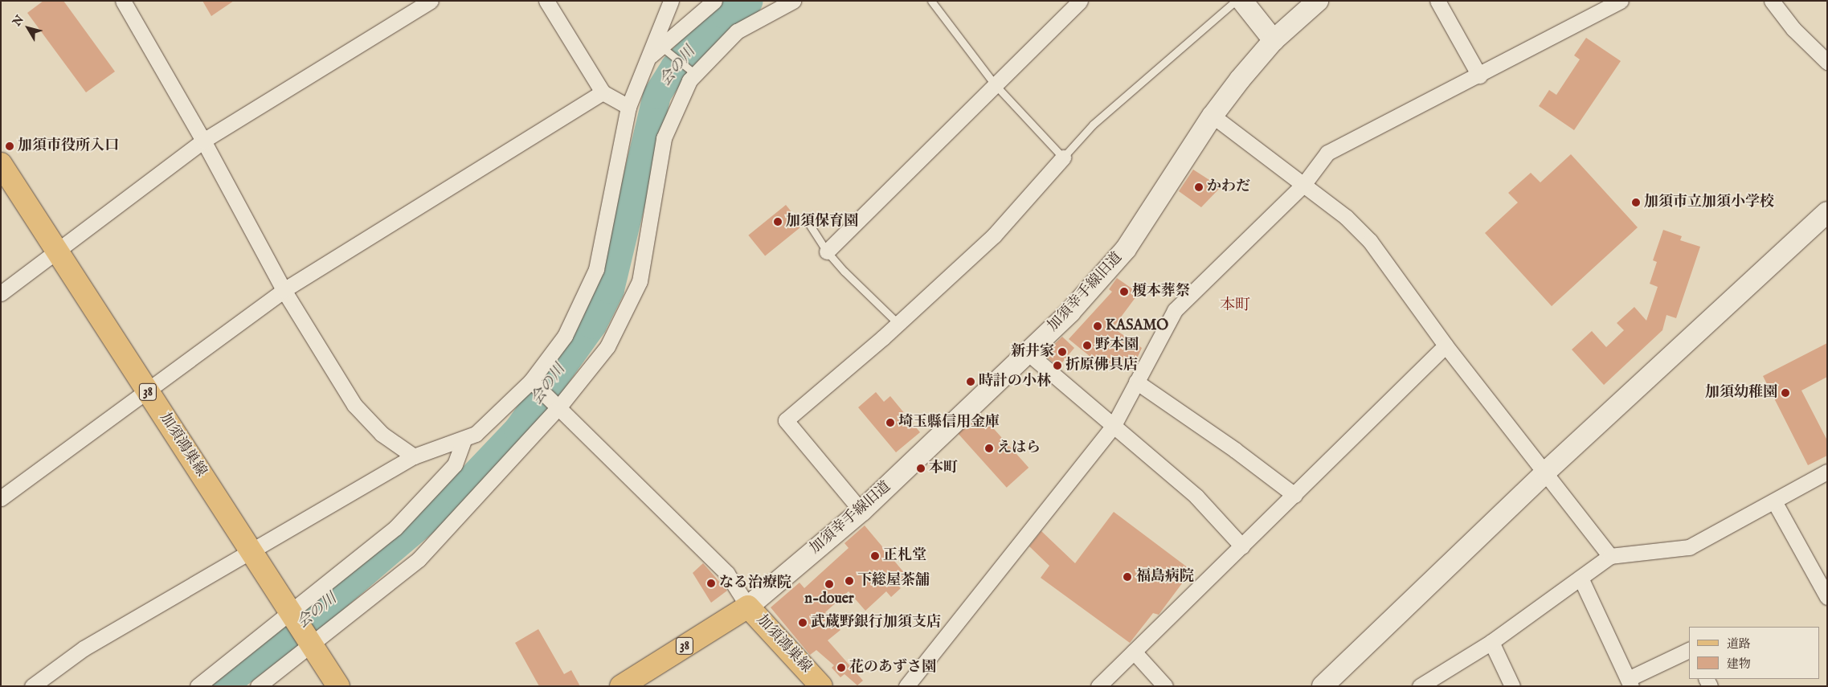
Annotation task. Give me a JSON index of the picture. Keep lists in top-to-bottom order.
{
  "streets": {
    "main road": ["38", "加須鴻巣線"],
    "street": ["加須幸手線旧道"]
  },
  "crossings": [
    ["加須幸手線旧道", "加須鴻巣線"]
  ],
  "districts": ["本町"],
  "water": ["会の川"],
  "places": [
    "加須市役所入口",
    "かわだ",
    "加須市立加須小学校",
    "加須保育園",
    "榎本葬祭",
    "KASAMO",
    "野本園",
    "新井家",
    "折原佛具店",
    "時計の小林",
    "加須幼稚園",
    "埼玉縣信用金庫",
    "えはら",
    "本町",
    "正札堂",
    "福島病院",
    "下総屋茶舗",
    "なる治療院",
    "n-douer",
    "武蔵野銀行加須支店",
    "花のあずさ園"
  ],
  "legend": ["道路", "建物"],
  "north": "top left"
}
